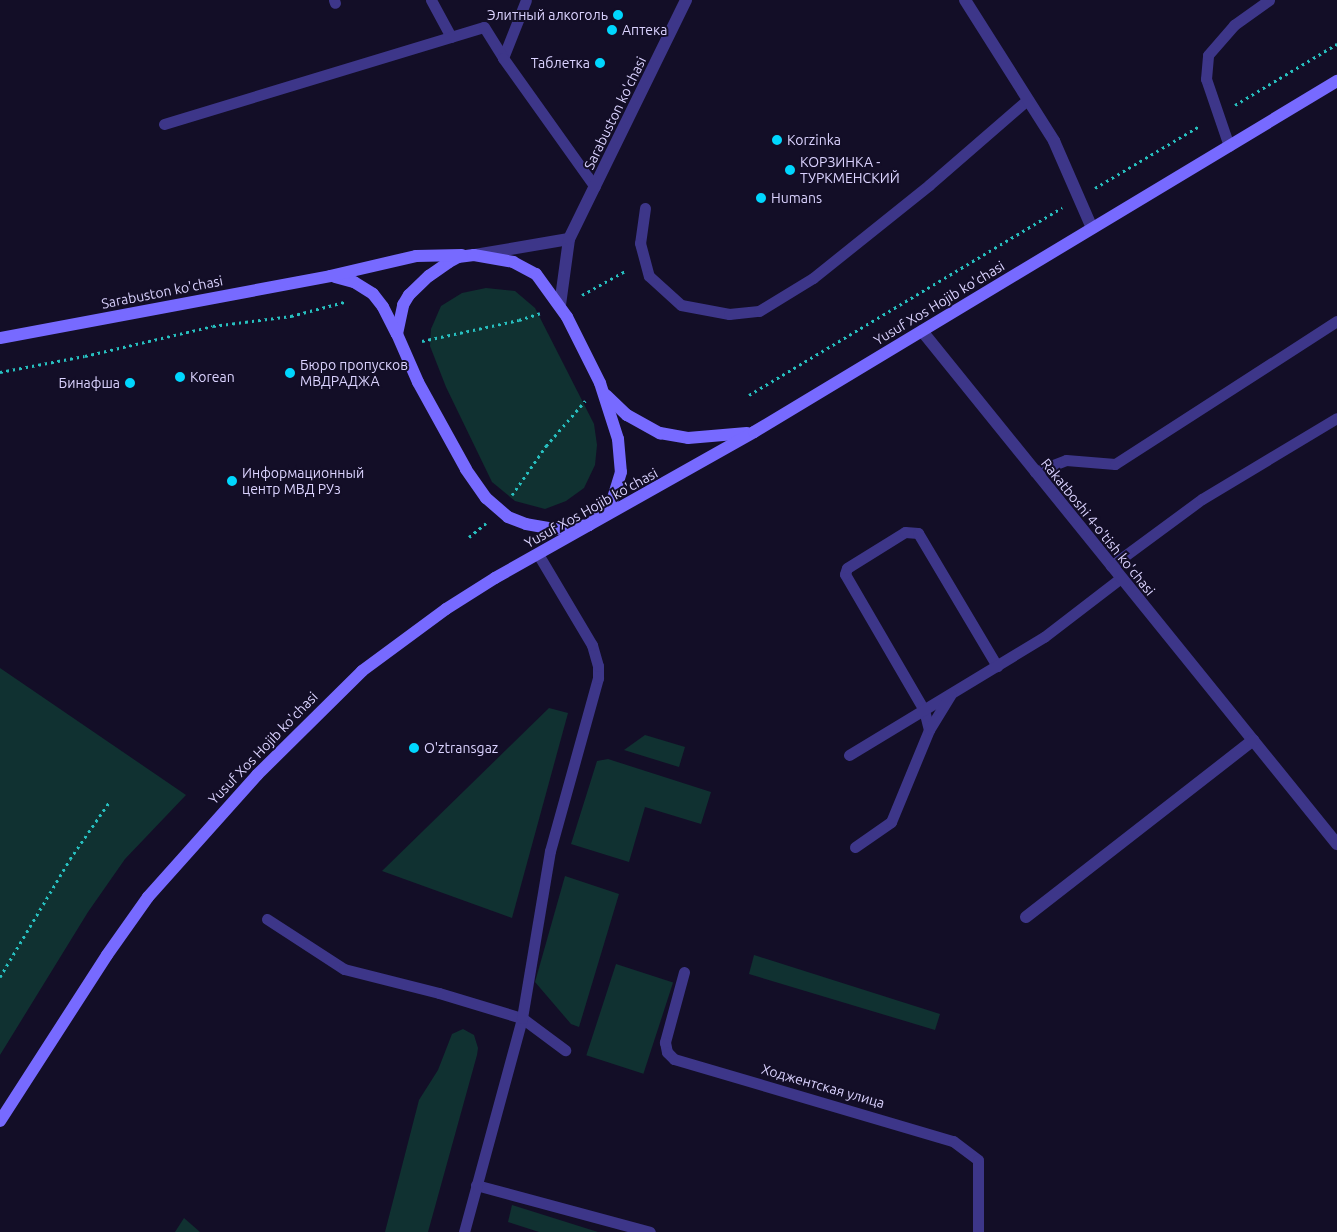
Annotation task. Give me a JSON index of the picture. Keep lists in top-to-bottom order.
{
  "streets": {
    "main road": ["Sarabuston ko'chasi", "Yusuf Xos Hojib ko'chasi"],
    "street": ["Rakatboshi 4-o'tish ko'chasi"],
    "lane": ["Ходжентская улица"]
  },
  "crossings": [
    ["Sarabuston ko'chasi", "Yusuf Xos Hojib ko'chasi"],
    ["Yusuf Xos Hojib ko'chasi", "Rakatboshi 4-o'tish ko'chasi"]
  ],
  "places": [
    "Элитный алкоголь",
    "Аптека",
    "Таблетка",
    "Korzinka",
    "КОРЗИНКА - ТУРКМЕНСКИЙ",
    "Humans",
    "Бюро пропусков МВДРАДЖА",
    "Korean",
    "Бинафша",
    "Информационный центр МВД РУз",
    "O'ztransgaz"
  ]
}
